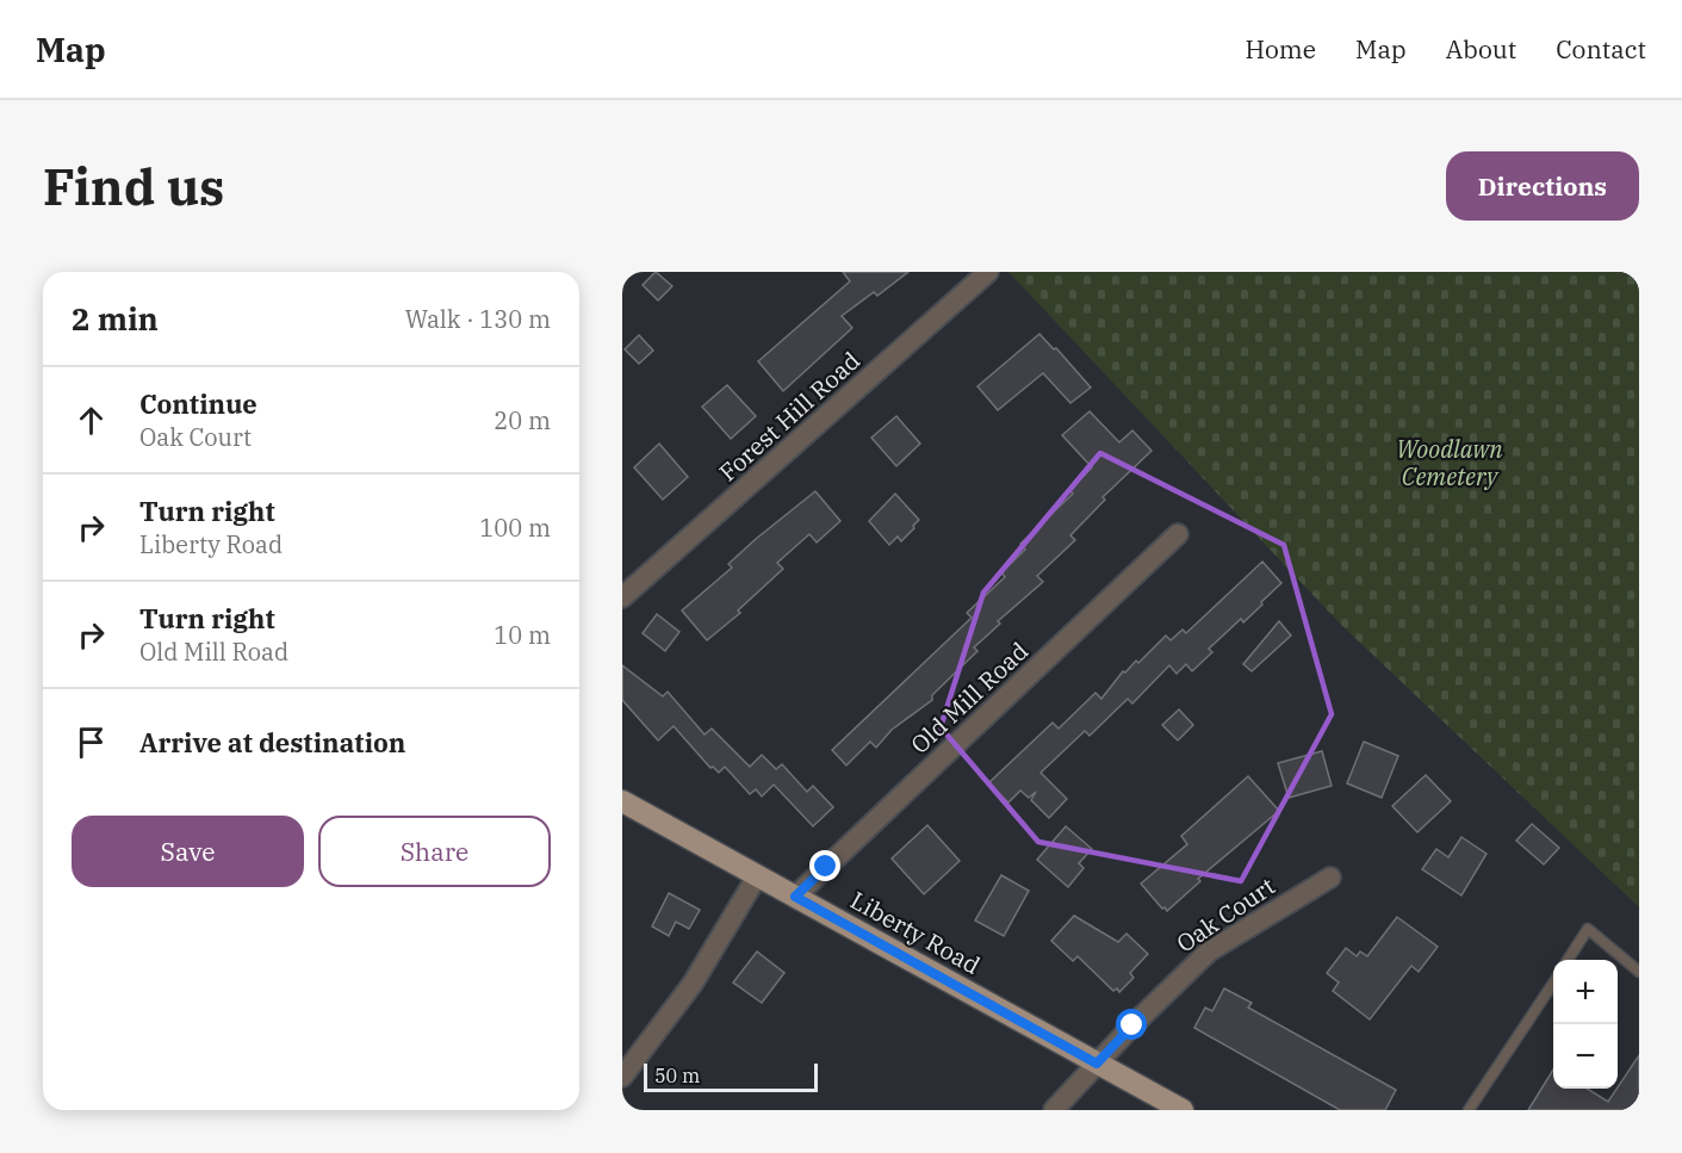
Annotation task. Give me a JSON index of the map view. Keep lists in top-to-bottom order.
{
  "streets": {
    "main road": ["Liberty Road"],
    "street": ["Forest Hill Road", "Old Mill Road", "Oak Court"]
  },
  "crossings": [
    ["Old Mill Road", "Liberty Road"],
    ["Oak Court", "Liberty Road"]
  ],
  "parks": ["Woodlawn Cemetery"],
  "scale_bar": "50 m",
  "page": {
    "header": "Map",
    "nav": [
      "Home",
      "Map",
      "About",
      "Contact"
    ],
    "buttons": [
      "Directions",
      ["Save", "Share"]
    ],
    "title": "Find us",
    "heading": ["2 min", "Walk · 130 m"],
    "list": [
      ["Continue", "Oak Court", "20 m"],
      ["Turn right", "Liberty Road", "100 m"],
      ["Turn right", "Old Mill Road", "10 m"],
      "Arrive at destination"
    ],
    "map_buttons": ["+", "−"],
    "scale": "50 m"
  }
}
